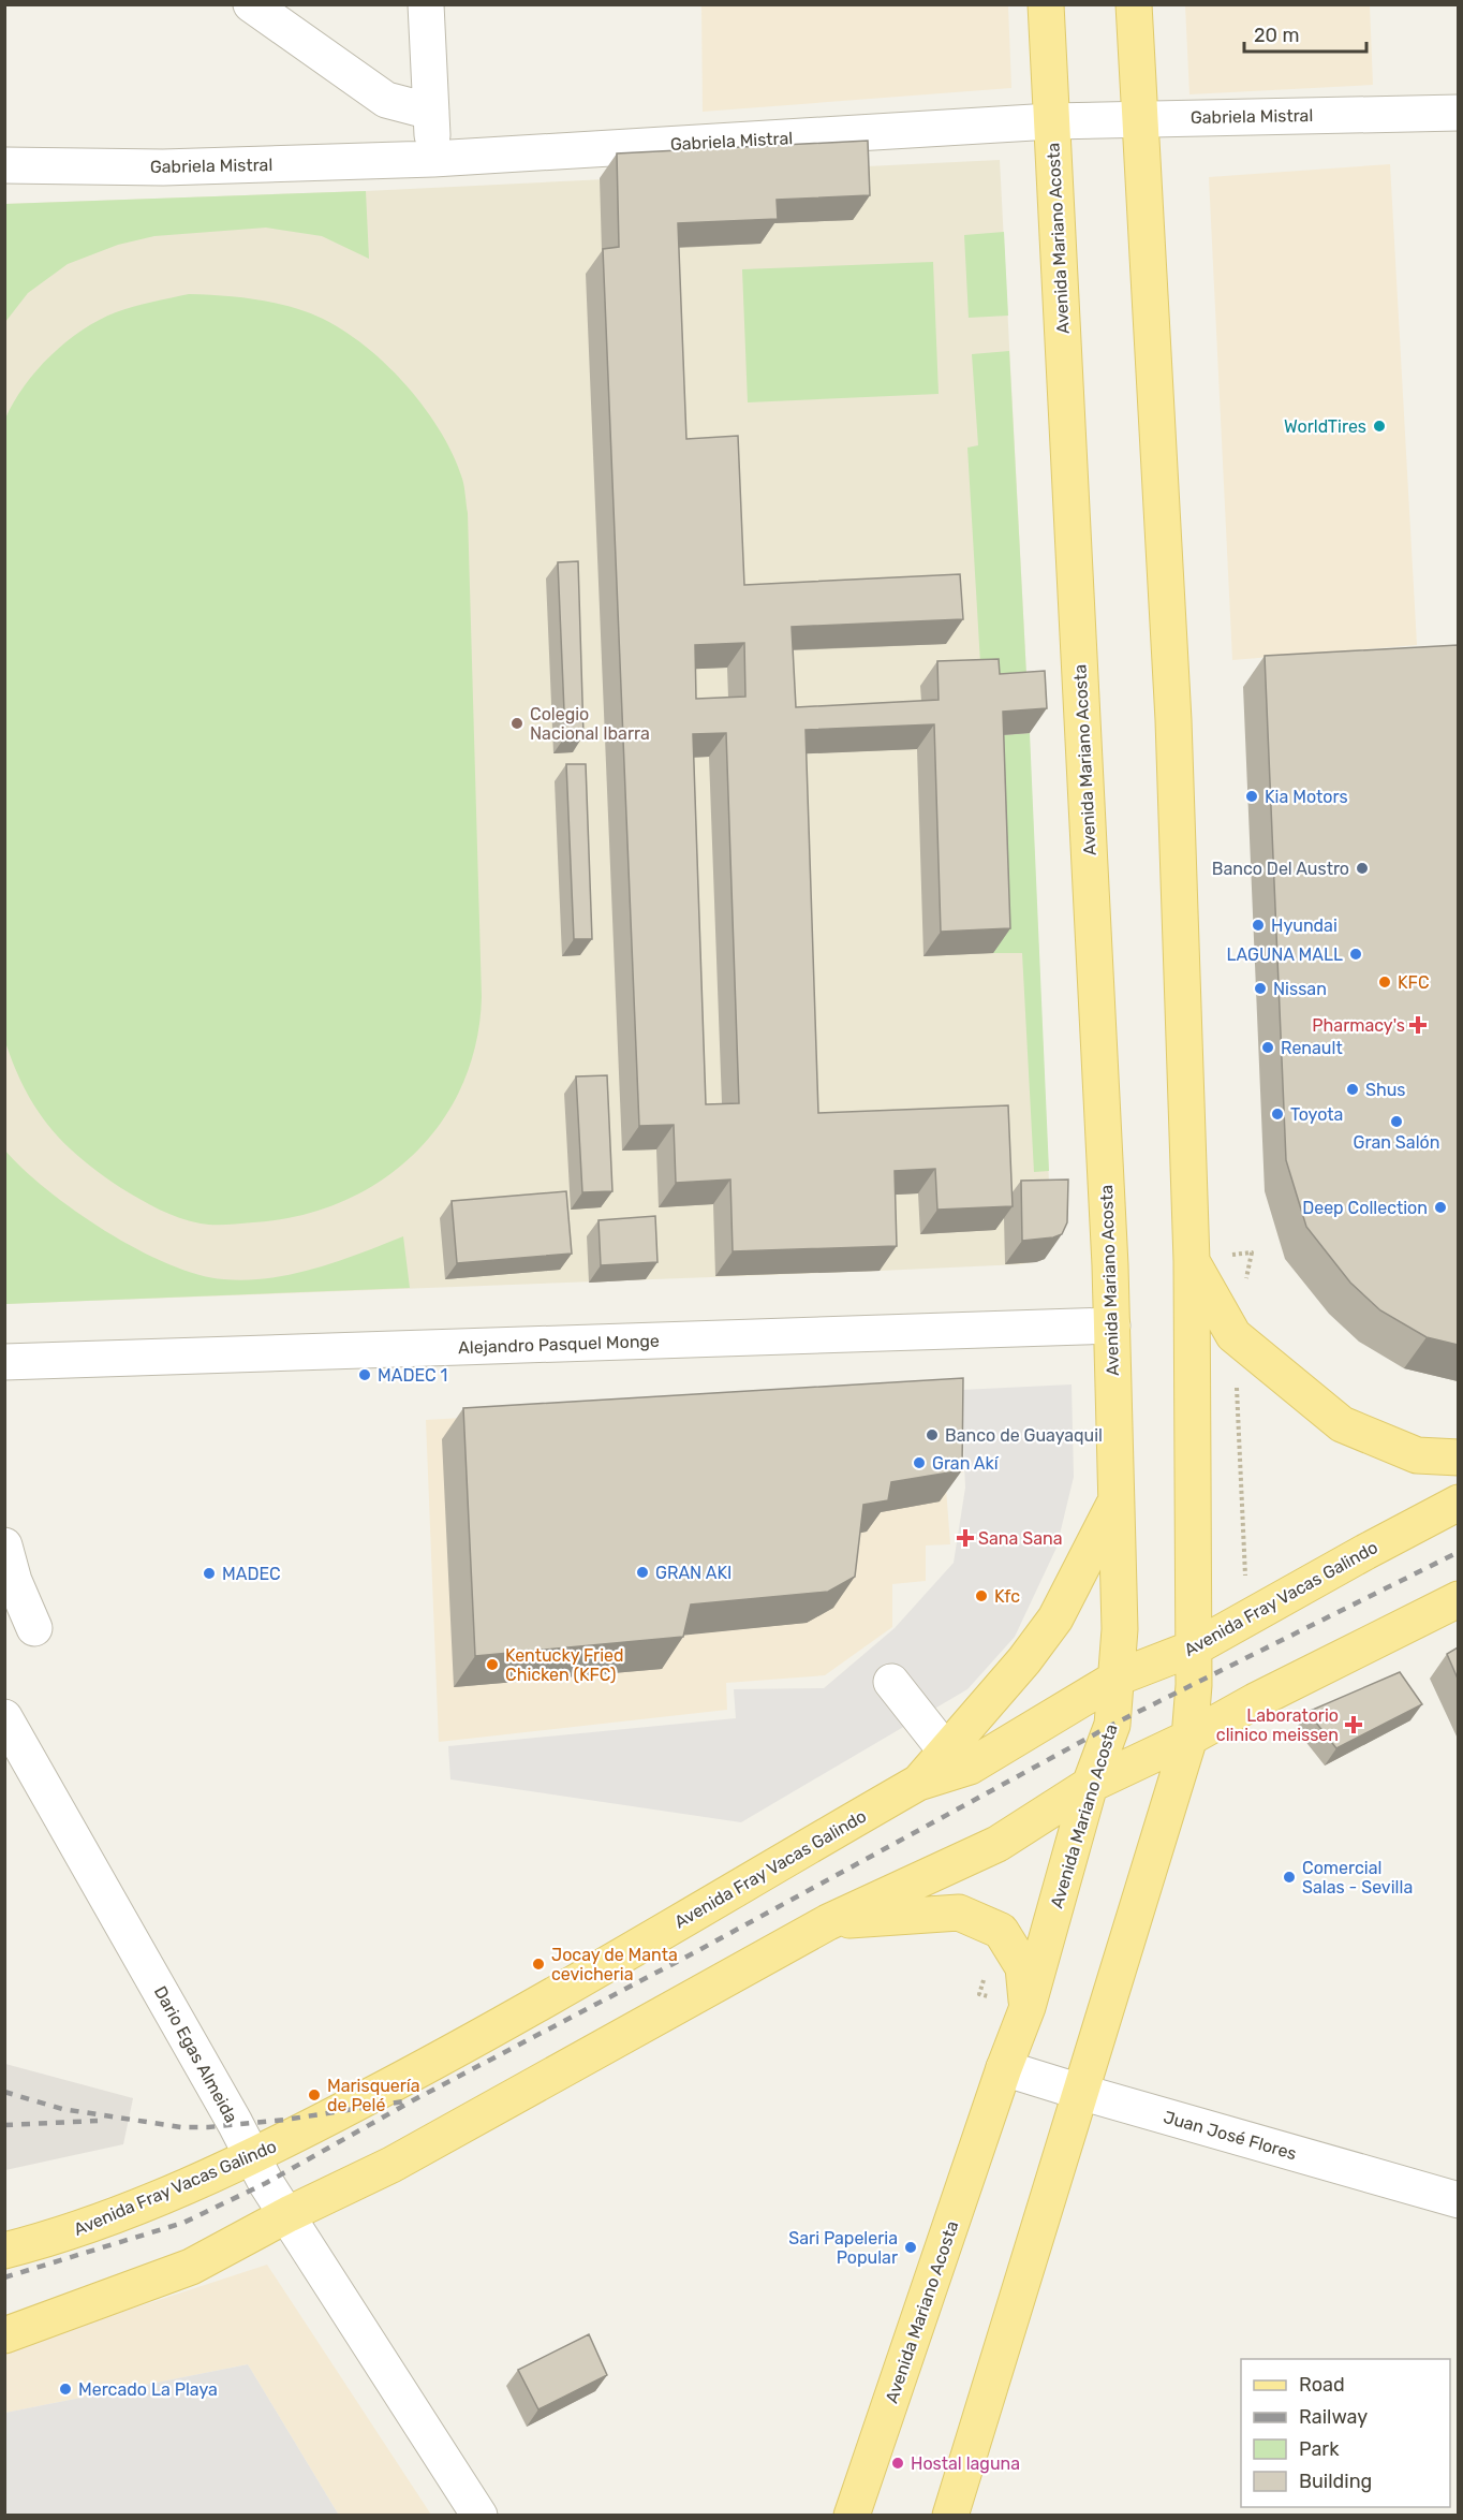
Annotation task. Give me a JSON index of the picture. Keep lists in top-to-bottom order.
{
  "streets": {
    "main road": ["Avenida Mariano Acosta", "Avenida Fray Vacas Galindo"],
    "street": [
      "Gabriela Mistral",
      "Alejandro Pasquel Monge",
      "Dario Egas Almeida",
      "Juan José Flores"
    ]
  },
  "crossings": [
    ["Gabriela Mistral", "Avenida Mariano Acosta"],
    ["Avenida Mariano Acosta", "Alejandro Pasquel Monge"],
    ["Avenida Mariano Acosta", "Avenida Fray Vacas Galindo"],
    ["Avenida Mariano Acosta", "Juan José Flores"],
    ["Avenida Fray Vacas Galindo", "Dario Egas Almeida"]
  ],
  "places": {
    "other": [
      "WorldTires",
      "Colegio Nacional Ibarra",
      "Kia Motors",
      "Banco Del Austro",
      "Hyundai",
      "LAGUNA MALL",
      "KFC",
      "Nissan",
      "Renault",
      "Shus",
      "Toyota",
      "Gran Salón",
      "Deep Collection",
      "MADEC 1",
      "Banco de Guayaquil",
      "Gran Akí",
      "GRAN AKI",
      "MADEC",
      "Kfc",
      "Kentucky Fried Chicken (KFC)",
      "Comercial Salas - Sevilla",
      "Jocay de Manta cevicheria",
      "Marisquería de Pelé",
      "Sari Papeleria Popular",
      "Mercado La Playa",
      "Hostal laguna"
    ],
    "health": ["Pharmacy's", "Sana Sana", "Laboratorio clinico meissen"]
  },
  "legend": [
    "Road",
    "Railway",
    "Park",
    "Building"
  ],
  "scale_bar": "20 m"
}
